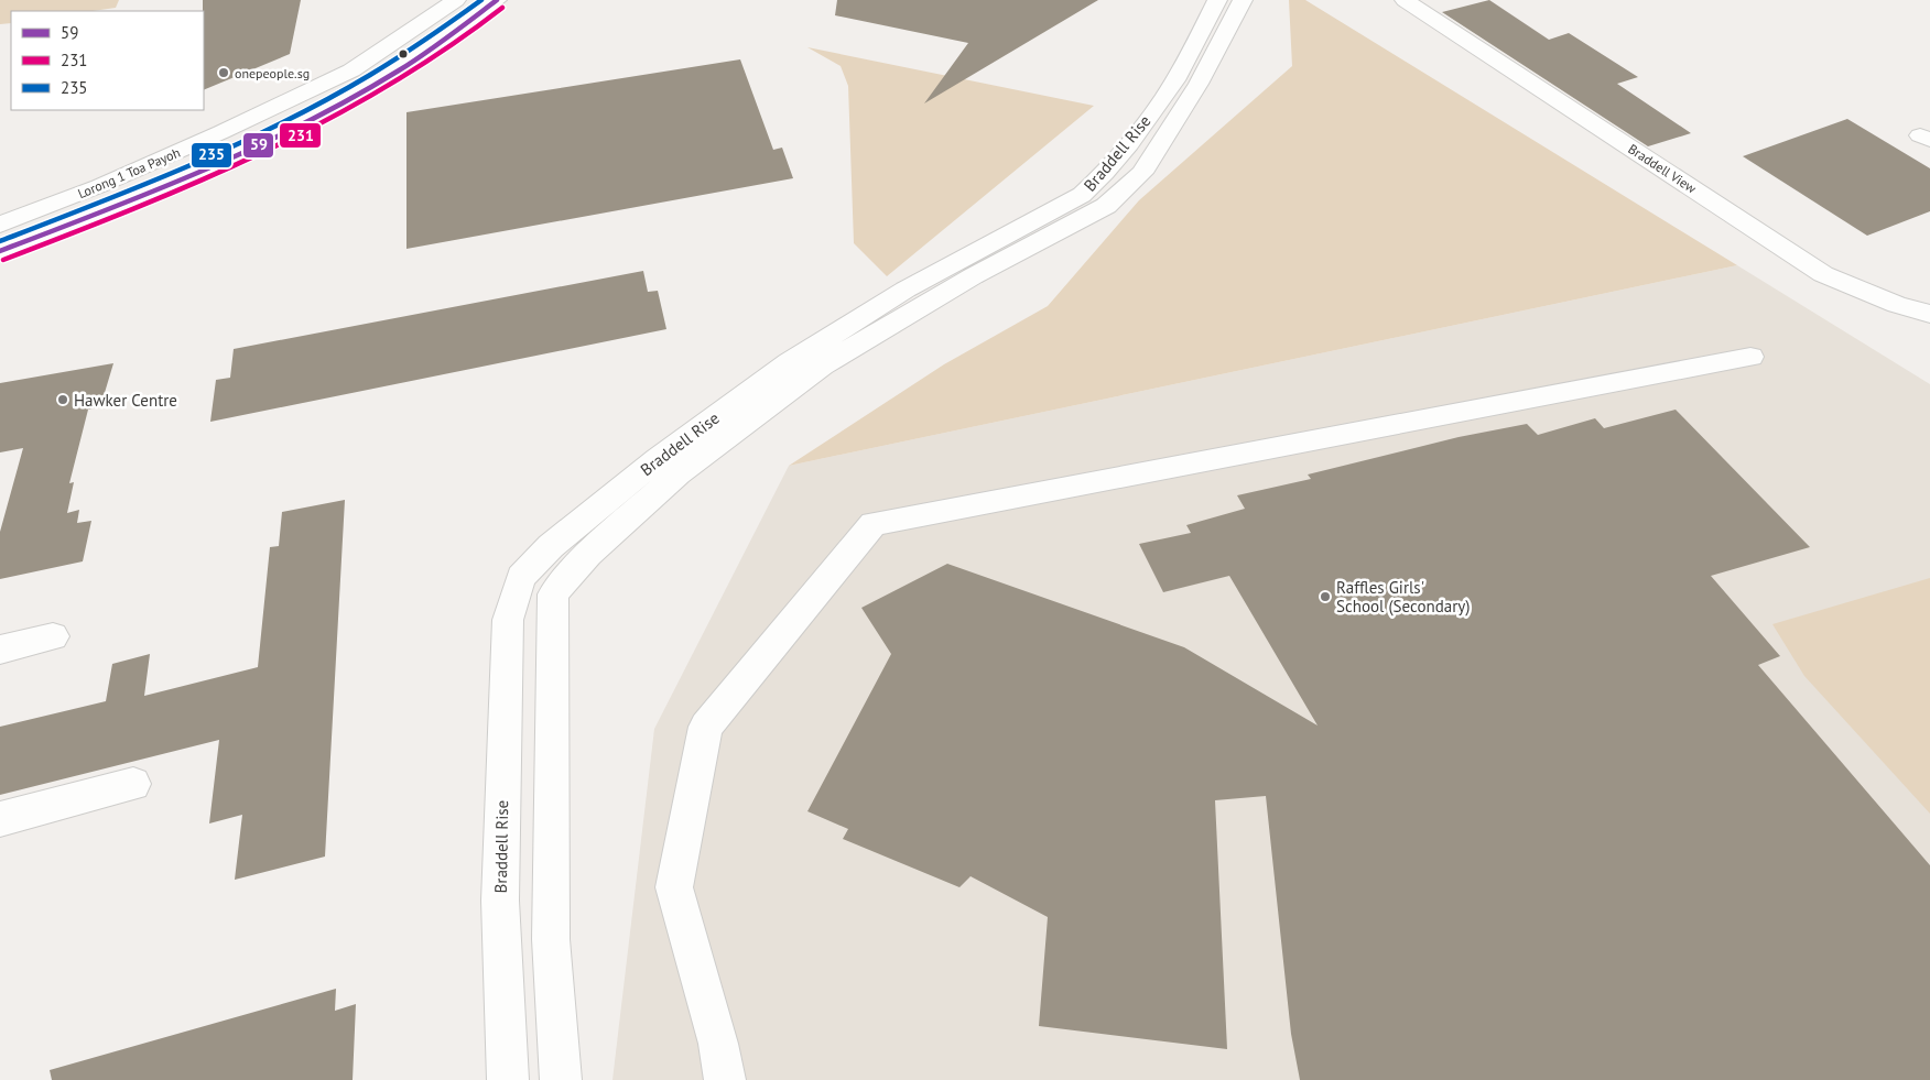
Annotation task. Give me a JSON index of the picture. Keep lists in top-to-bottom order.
{
  "streets": {
    "street": ["Braddell Rise", "Braddell View", "Lorong 1 Toa Payoh"]
  },
  "places": ["onepeople.sg", "Hawker Centre", "Raffles Girls' School (Secondary)"],
  "lines": ["transit line 59", "transit line 235", "transit line 231"],
  "legend": ["59", "231", "235"]
}
